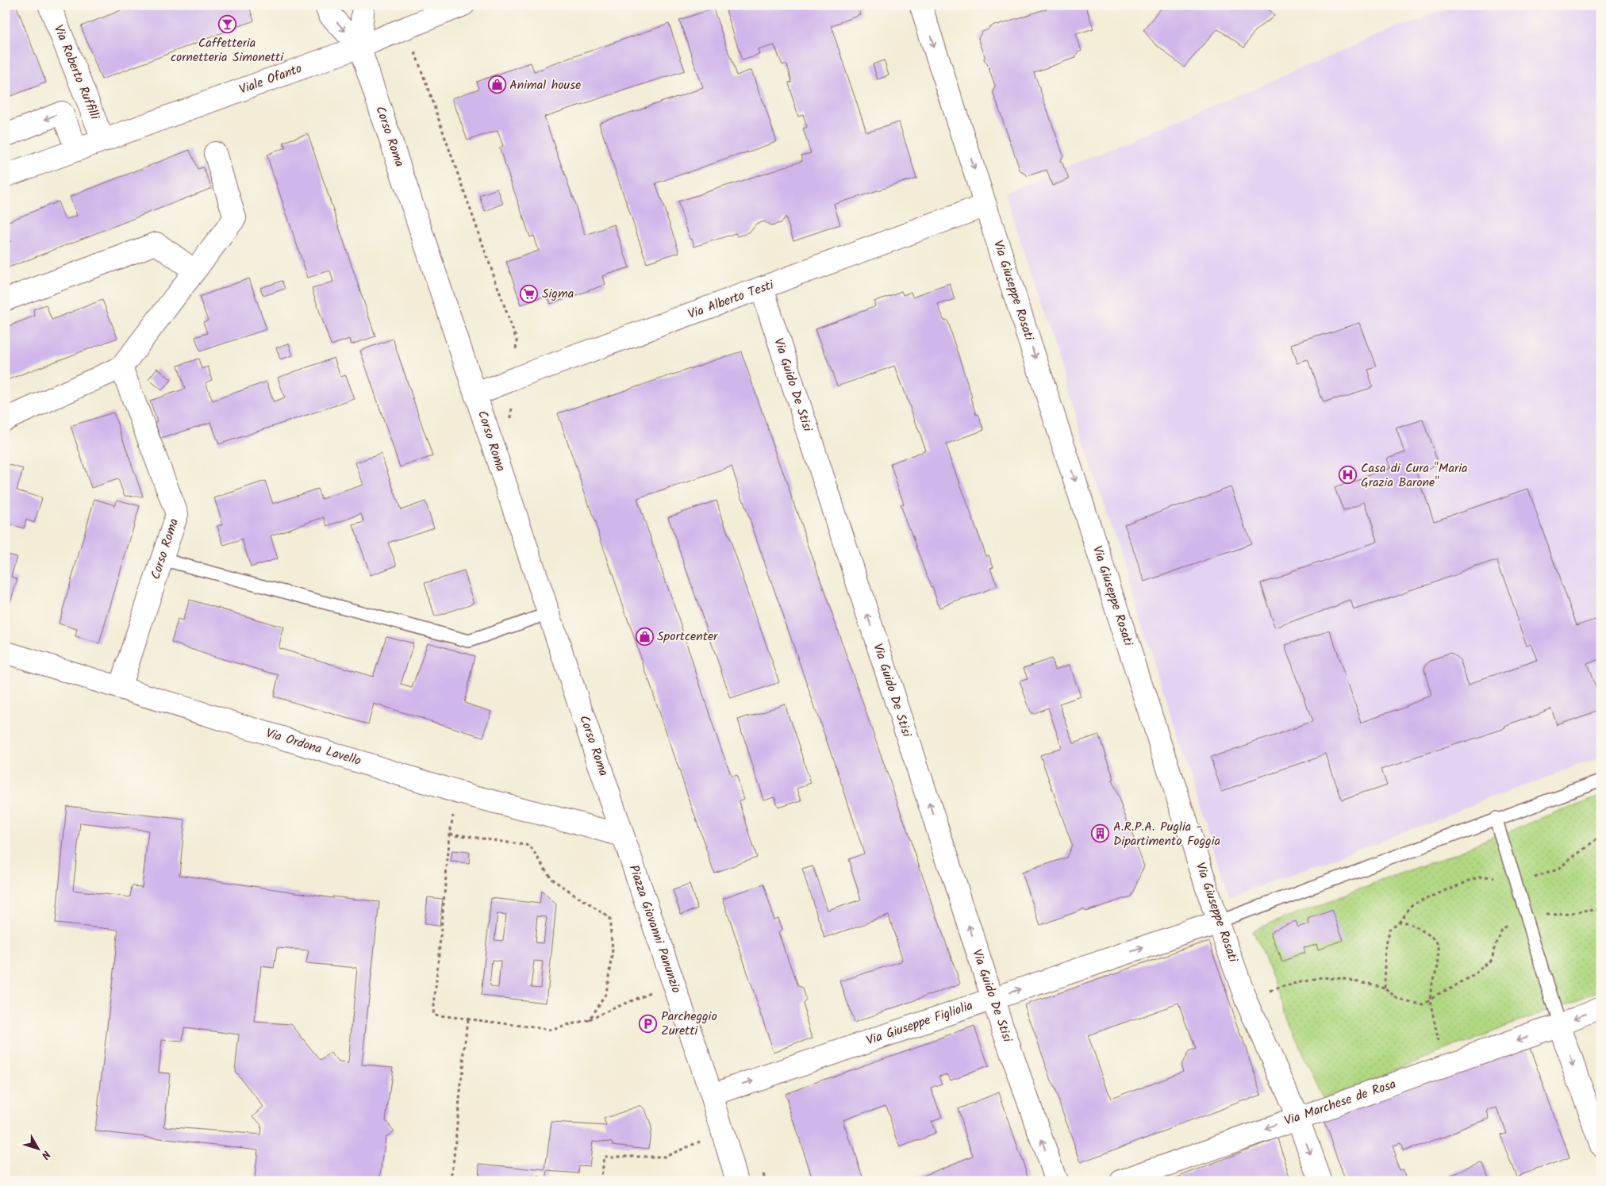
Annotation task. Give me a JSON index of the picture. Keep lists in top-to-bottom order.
{
  "streets": {
    "street": [
      "Via Roberto Ruffilli",
      "Viale Ofanto",
      "Corso Roma",
      "Via Giuseppe Rosati",
      "Via Alberto Testi",
      "Via Guido De Stisi",
      "Via Ordona Lavello",
      "Piazza Giovanni Panunzio",
      "Via Giuseppe Figliolia",
      "Via Marchese de Rosa"
    ]
  },
  "crossings": [
    ["Via Roberto Ruffilli", "Viale Ofanto"],
    ["Viale Ofanto", "Corso Roma"],
    ["Corso Roma", "Via Alberto Testi"],
    ["Corso Roma", "Via Ordona Lavello"],
    ["Corso Roma", "Piazza Giovanni Panunzio"],
    ["Via Giuseppe Rosati", "Via Alberto Testi"],
    ["Via Giuseppe Rosati", "Via Giuseppe Figliolia"],
    ["Via Giuseppe Rosati", "Via Marchese de Rosa"],
    ["Via Alberto Testi", "Via Guido De Stisi"],
    ["Via Guido De Stisi", "Via Giuseppe Figliolia"],
    ["Via Ordona Lavello", "Piazza Giovanni Panunzio"],
    ["Piazza Giovanni Panunzio", "Via Giuseppe Figliolia"]
  ],
  "one_way": [
    "Via Giuseppe Rosati",
    "Via Guido De Stisi",
    "Via Giuseppe Figliolia",
    "Via Marchese de Rosa"
  ],
  "places": {
    "bar": ["Caffetteria cornetteria Simonetti"],
    "shop": ["Animal house", "Sportcenter"],
    "supermarket": ["Sigma"],
    "hospital": ["Casa di Cura \"Maria Grazia Barone\""],
    "building": ["A.R.P.A. Puglia - Dipartimento Foggia"],
    "parking": ["Parcheggio Zuretti"]
  },
  "north": "bottom right"
}
